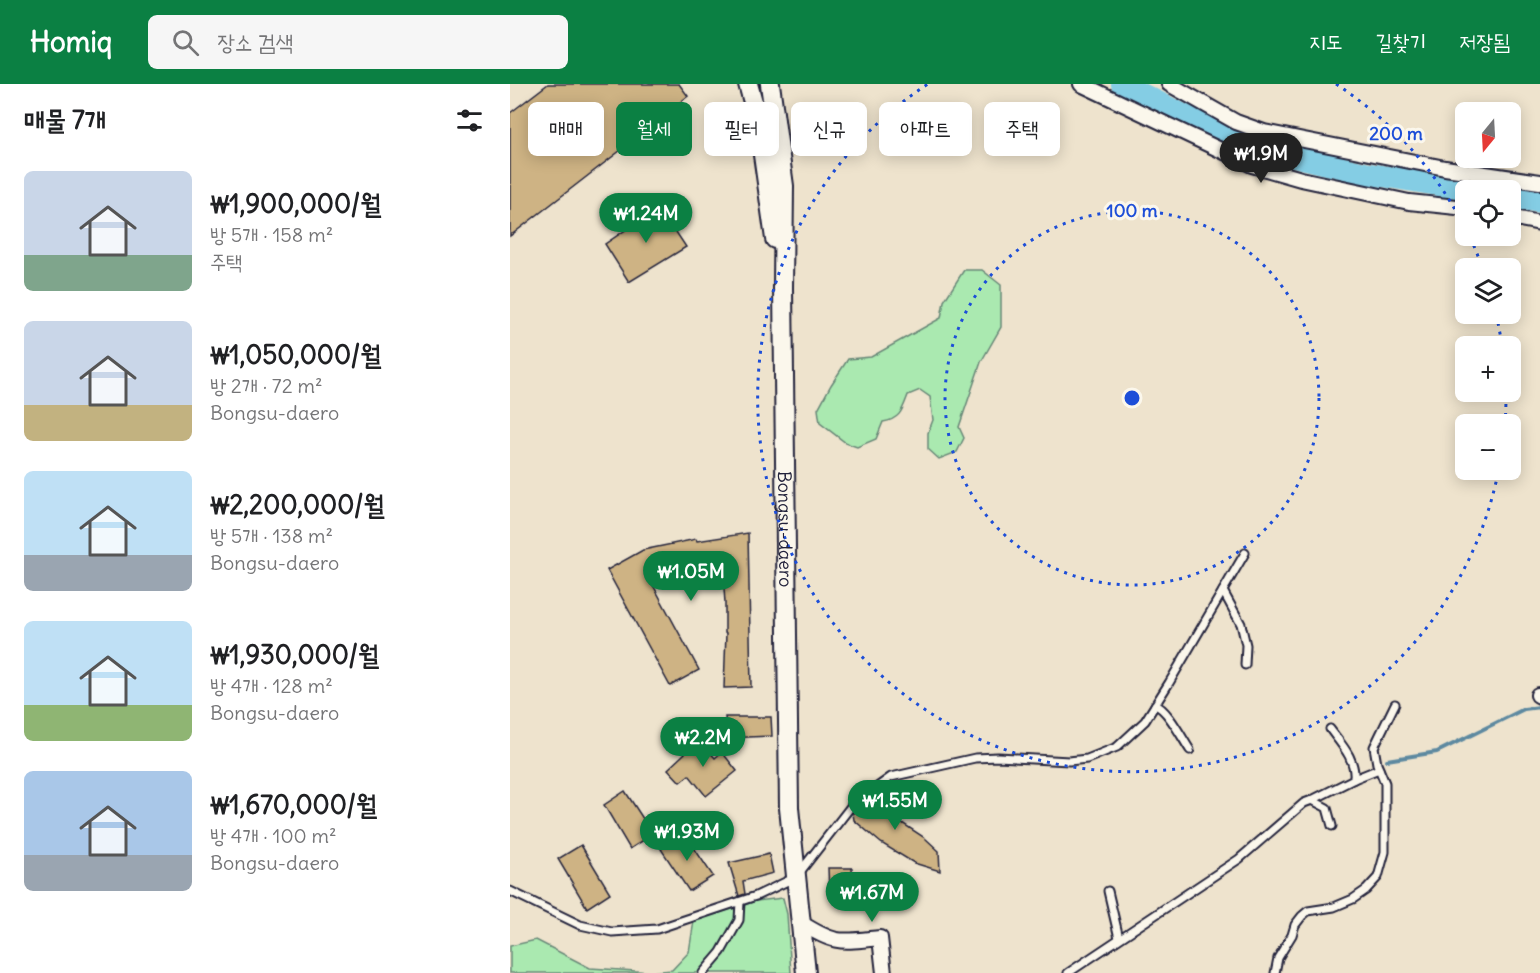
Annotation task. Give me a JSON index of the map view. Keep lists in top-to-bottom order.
{
  "streets": {
    "main road": ["Bongsu-daero"]
  },
  "north": "bottom",
  "page": {
    "header": "Homiq",
    "search": "장소 검색",
    "nav": ["지도", "길찾기", "저장됨"],
    "heading": "매물 7개",
    "map_buttons": ["+", "−"],
    "chip": [
      "매매",
      "월세",
      "필터",
      "신규",
      "아파트",
      "주택"
    ],
    "price": [
      "₩1.9M",
      "₩1.24M",
      "₩1.05M",
      "₩2.2M",
      "₩1.55M",
      "₩1.93M",
      "₩1.67M"
    ],
    "list": [
      {
        "name": "₩1,900,000/월",
        "note": "방 5개 · 158 m² · 주택"
      },
      {
        "name": "₩1,050,000/월",
        "note": "방 2개 · 72 m² · Bongsu-daero"
      },
      {
        "name": "₩2,200,000/월",
        "note": "방 5개 · 138 m² · Bongsu-daero"
      },
      {
        "name": "₩1,930,000/월",
        "note": "방 4개 · 128 m² · Bongsu-daero"
      },
      {
        "name": "₩1,670,000/월",
        "note": "방 4개 · 100 m² · Bongsu-daero"
      }
    ]
  },
  "rings": ["200 m", "100 m"]
}
